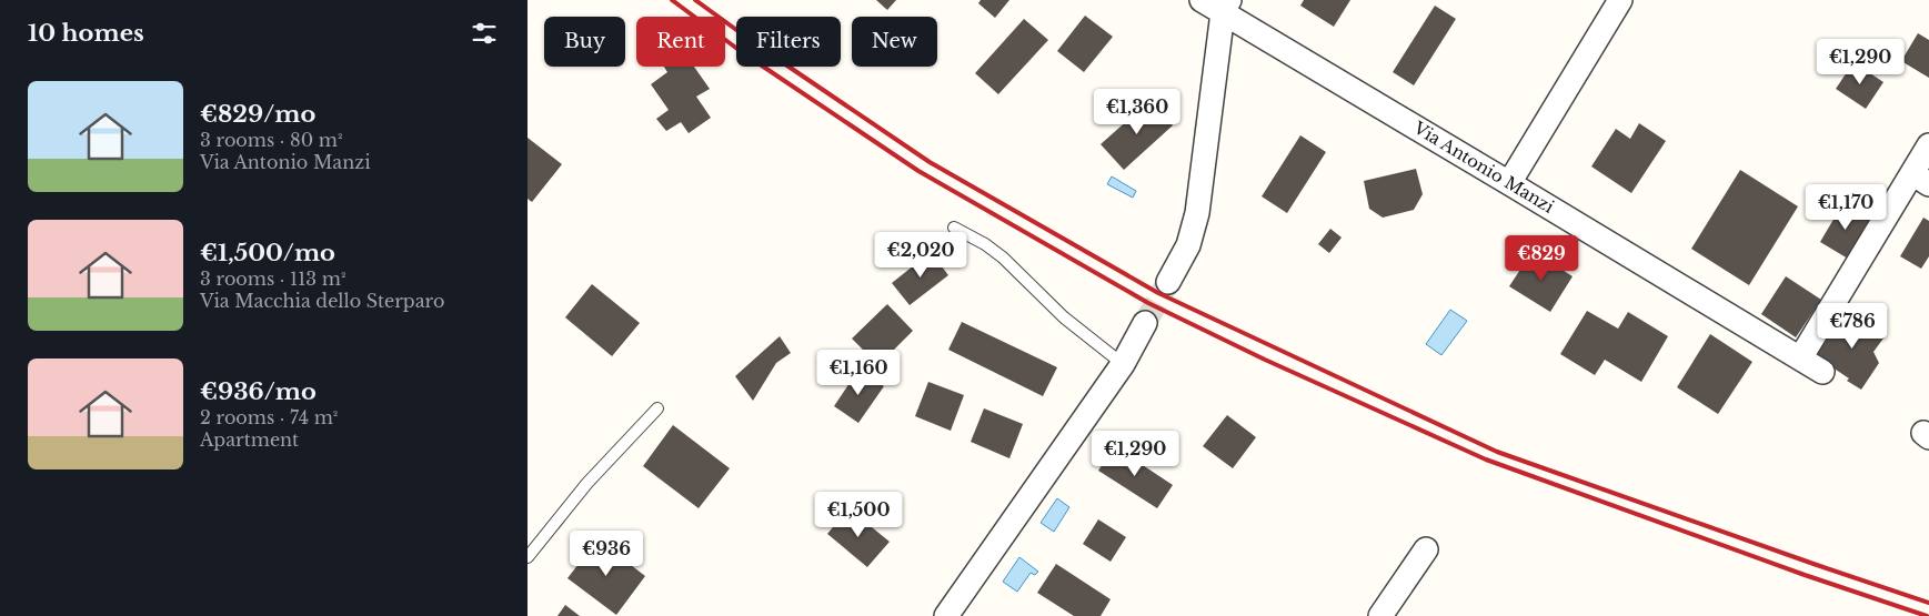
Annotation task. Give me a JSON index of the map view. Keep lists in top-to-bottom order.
{
  "streets": {
    "street": ["Via Antonio Manzi"]
  },
  "page": {
    "heading": "10 homes",
    "chip": [
      "Buy",
      "Rent",
      "Filters",
      "New"
    ],
    "price": [
      "€1,290",
      "€1,360",
      "€1,170",
      "€2,020",
      "€829",
      "€786",
      "€1,160",
      "€1,290",
      "€1,500",
      "€936"
    ],
    "list": [
      {
        "name": "€829/mo",
        "note": "3 rooms · 80 m² · Via Antonio Manzi"
      },
      {
        "name": "€1,500/mo",
        "note": "3 rooms · 113 m² · Via Macchia dello Sterparo"
      },
      {
        "name": "€936/mo",
        "note": "2 rooms · 74 m² · Apartment"
      }
    ]
  }
}
